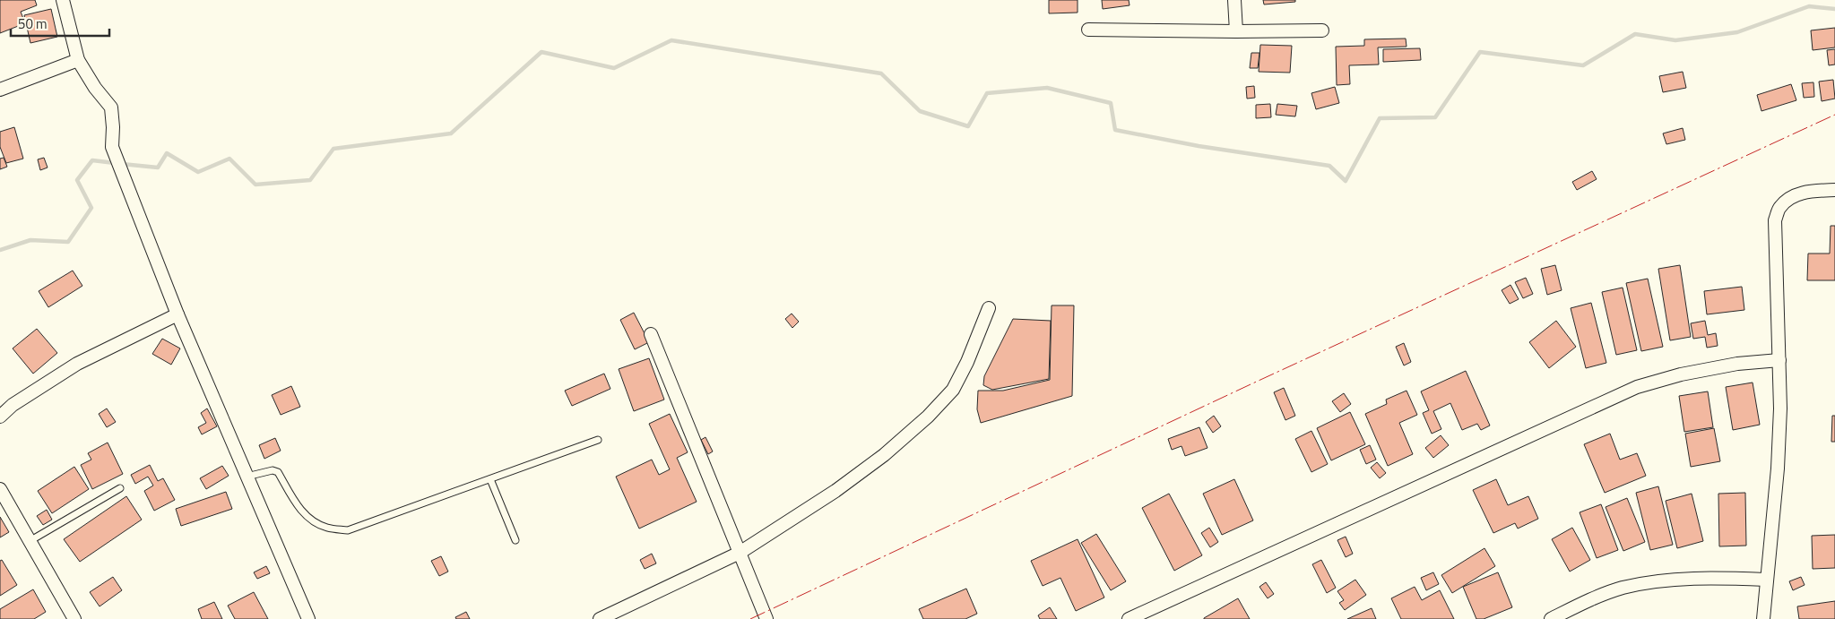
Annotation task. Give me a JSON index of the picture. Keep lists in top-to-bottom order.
{
  "scale_bar": "50 m"
}
